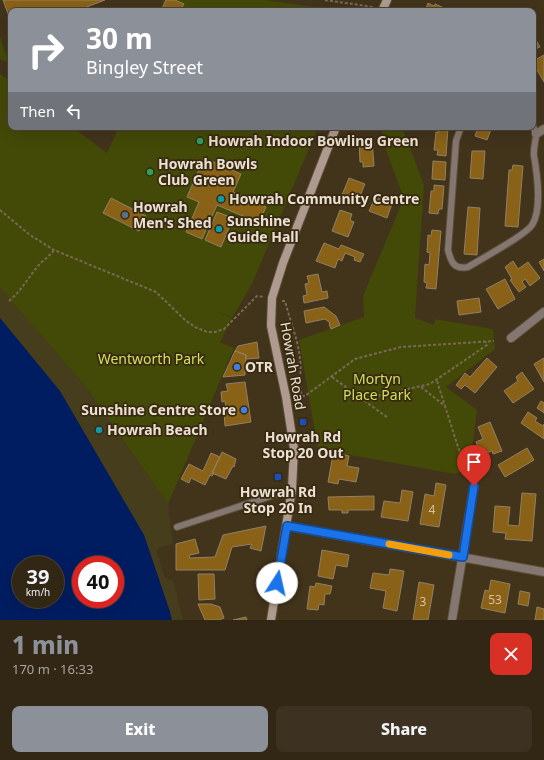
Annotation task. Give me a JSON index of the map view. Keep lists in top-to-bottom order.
{
  "streets": {
    "street": ["Howrah Road"]
  },
  "parks": ["Wentworth Park", "Mortyn Place Park"],
  "places": {
    "other": [
      "Howrah Indoor Bowling Green",
      "Howrah Bowls Club Green",
      "Howrah Community Centre",
      "Howrah Men's Shed",
      "Sunshine Guide Hall",
      "OTR",
      "Sunshine Centre Store",
      "Howrah Beach"
    ],
    "transit": ["Howrah Rd Stop 20 Out", "Howrah Rd Stop 20 In"]
  },
  "house_numbers": ["4", "53", "3"],
  "page": {
    "turn": ["30 m", "Bingley Street"],
    "then": "Then",
    "speed": "39 km/h",
    "limit": "40",
    "heading": ["1 min", "170 m · 16:33"],
    "buttons": ["Exit", "Share"]
  }
}
